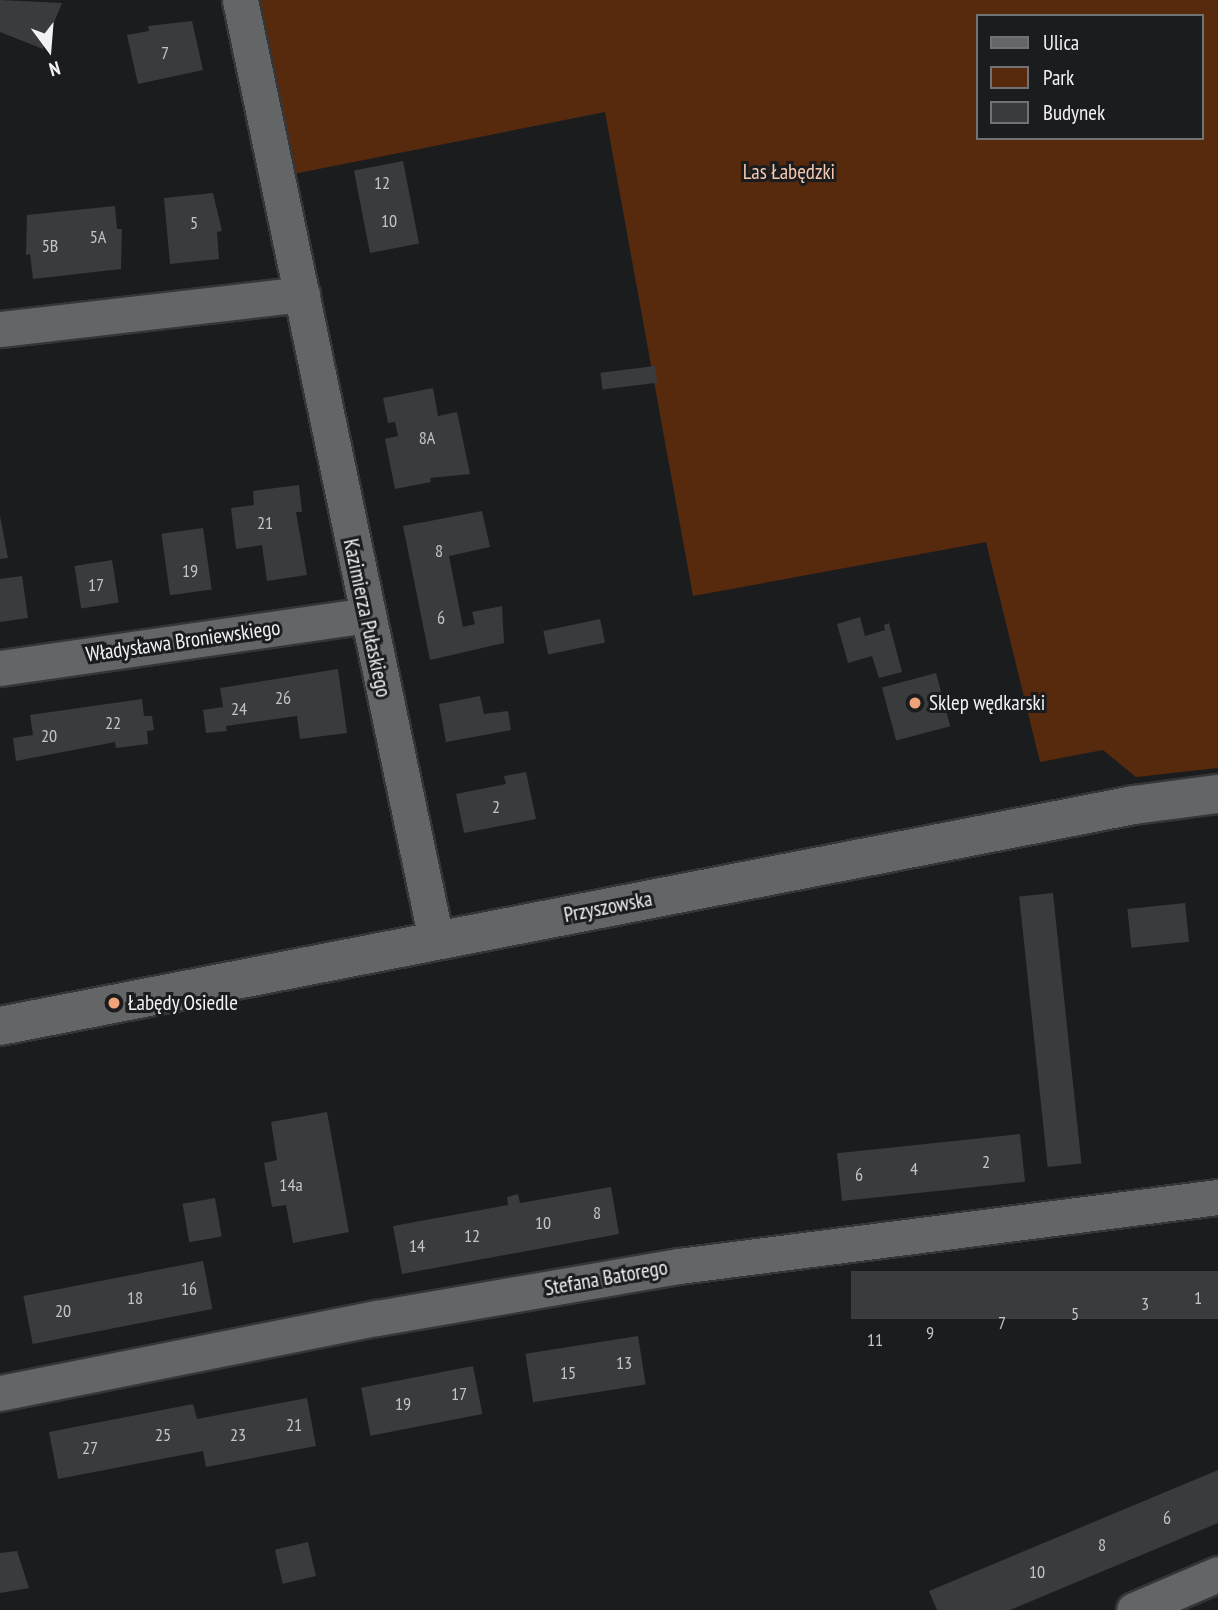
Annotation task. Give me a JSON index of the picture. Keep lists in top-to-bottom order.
{
  "streets": {
    "street": [
      "Kazimierza Pułaskiego",
      "Władysława Broniewskiego",
      "Przyszowska",
      "Stefana Batorego"
    ]
  },
  "crossings": [
    ["Kazimierza Pułaskiego", "Władysława Broniewskiego"],
    ["Kazimierza Pułaskiego", "Przyszowska"]
  ],
  "parks": ["Las Łabędzki"],
  "places": ["Sklep wędkarski", "Łabędy Osiedle"],
  "house_numbers": [
    "7",
    "12",
    "10",
    "5",
    "5A",
    "5B",
    "8A",
    "21",
    "8",
    "19",
    "17",
    "6",
    "26",
    "24",
    "22",
    "20",
    "2",
    "2",
    "4",
    "6",
    "14a",
    "8",
    "10",
    "12",
    "14",
    "16",
    "18",
    "1",
    "3",
    "20",
    "5",
    "7",
    "9",
    "11",
    "13",
    "15",
    "17",
    "19",
    "21",
    "25",
    "23",
    "27",
    "6",
    "8",
    "10"
  ],
  "legend": ["Ulica", "Park", "Budynek"],
  "north": "bottom"
}
